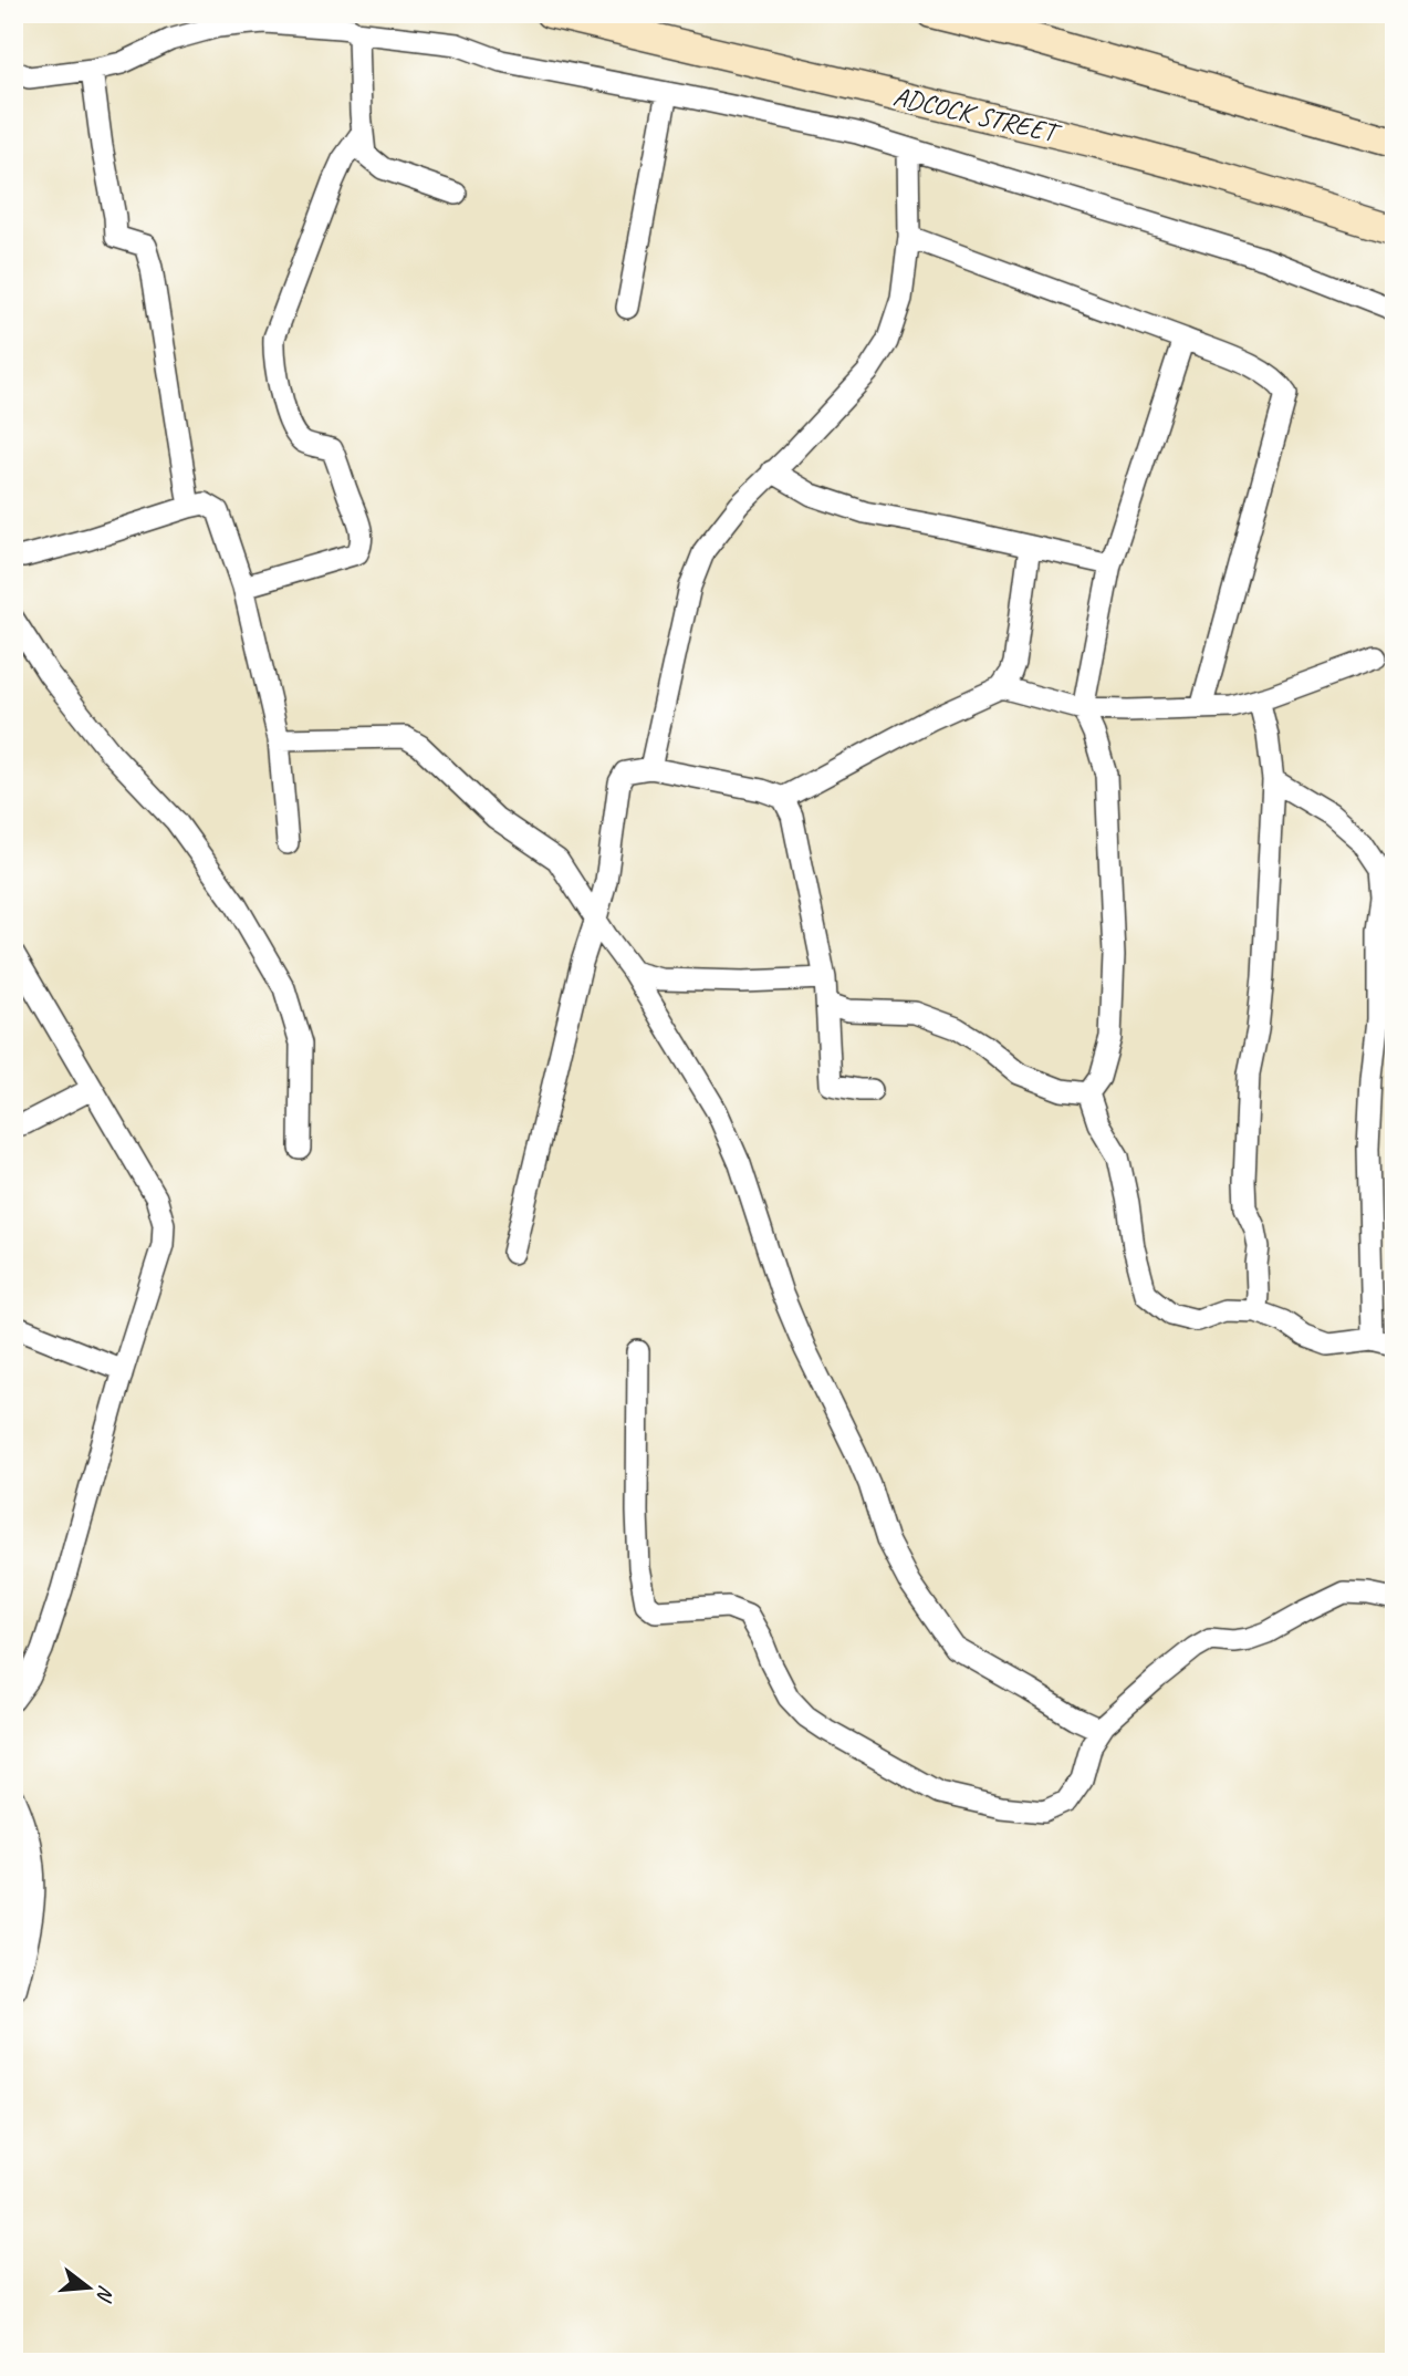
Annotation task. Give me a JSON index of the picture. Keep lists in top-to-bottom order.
{
  "streets": {
    "main road": ["ADCOCK STREET"]
  },
  "north": "right"
}
